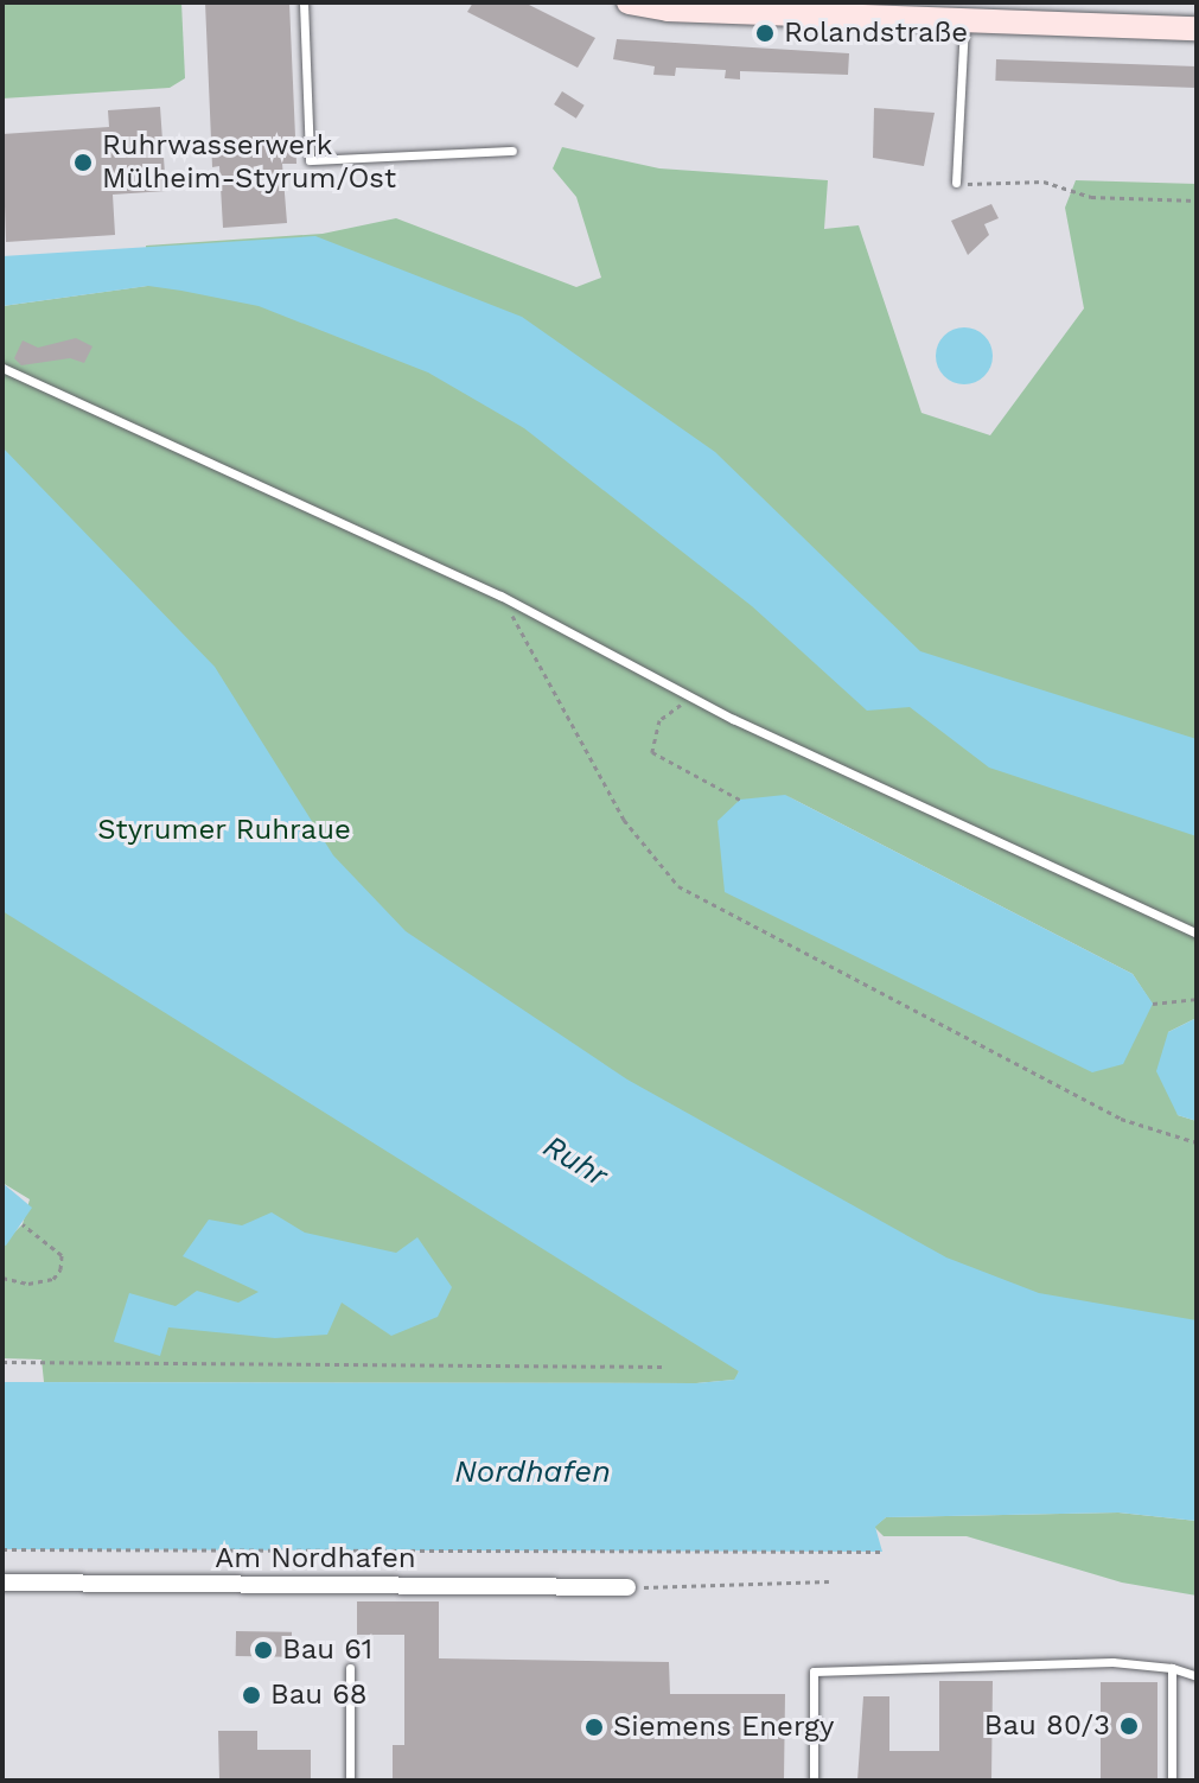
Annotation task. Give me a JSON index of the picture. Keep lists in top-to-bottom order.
{
  "streets": {
    "street": ["Am Nordhafen"]
  },
  "water": ["Ruhr", "Nordhafen"],
  "parks": ["Styrumer Ruhraue"],
  "places": [
    "Rolandstraße",
    "Ruhrwasserwerk Mülheim-Styrum/Ost",
    "Bau 61",
    "Bau 68",
    "Bau 80/3",
    "Siemens Energy"
  ]
}
